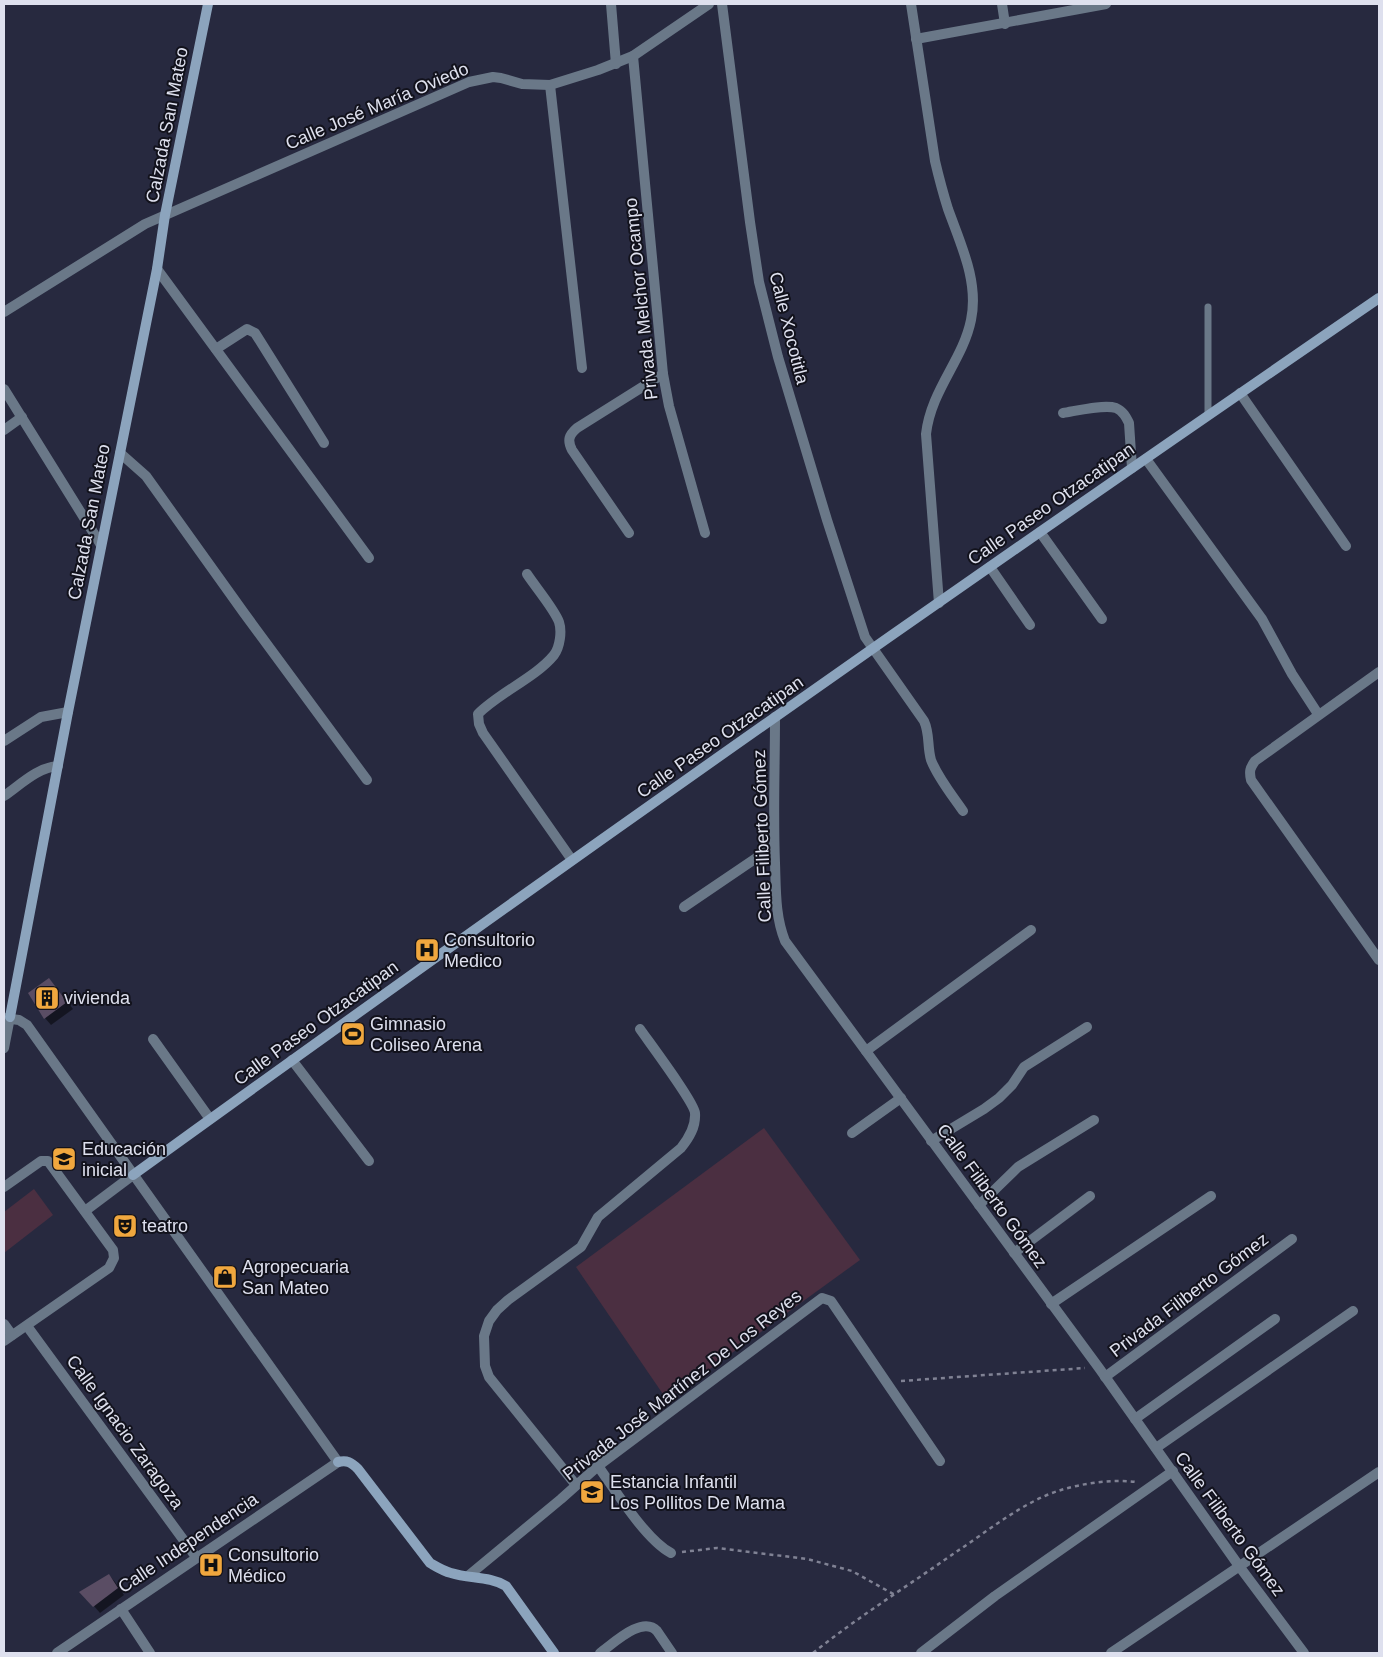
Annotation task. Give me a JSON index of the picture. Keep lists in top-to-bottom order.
{
  "streets": {
    "main road": ["Calzada San Mateo", "Calle Paseo Otzacatipan"],
    "street": [
      "Calle José María Oviedo",
      "Privada Melchor Ocampo",
      "Calle Xocotitla",
      "Calle Filiberto Gómez",
      "Privada Filiberto Gómez",
      "Privada José Martínez De Los Reyes",
      "Calle Ignacio Zaragoza",
      "Calle Independencia"
    ]
  },
  "crossings": [
    ["Calle José María Oviedo", "Calzada San Mateo"],
    ["Calle José María Oviedo", "Privada Melchor Ocampo"],
    ["Calle Xocotitla", "Calle Paseo Otzacatipan"],
    ["Calle Paseo Otzacatipan", "Calle Filiberto Gómez"],
    ["Calle Filiberto Gómez", "Privada Filiberto Gómez"],
    ["Calle Ignacio Zaragoza", "Calle Independencia"]
  ],
  "places": {
    "hospital": ["Consultorio Medico", "Consultorio Médico"],
    "building": ["vivienda"],
    "sports": ["Gimnasio Coliseo Arena"],
    "school or university": ["Educación inicial", "Estancia Infantil Los Pollitos De Mama"],
    "theatre": ["teatro"],
    "shop": ["Agropecuaria San Mateo"]
  }
}
